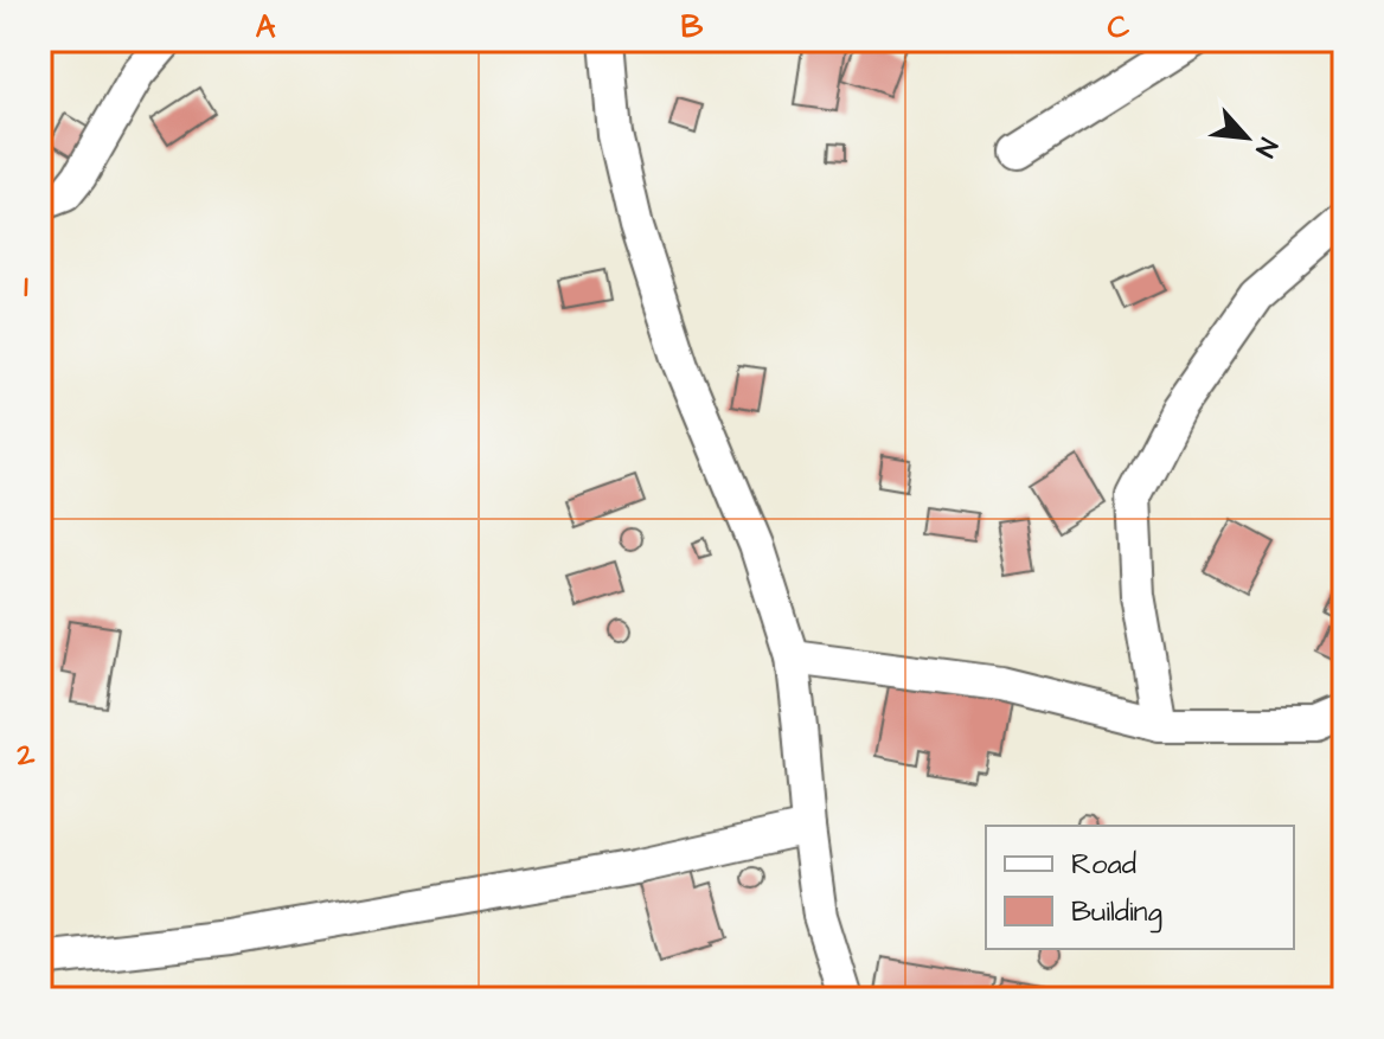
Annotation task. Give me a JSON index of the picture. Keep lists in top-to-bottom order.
{
  "legend": ["Road", "Building"],
  "north": "bottom right",
  "grid": {
    "columns": ["A", "B", "C"],
    "rows": ["1", "2"]
  }
}
